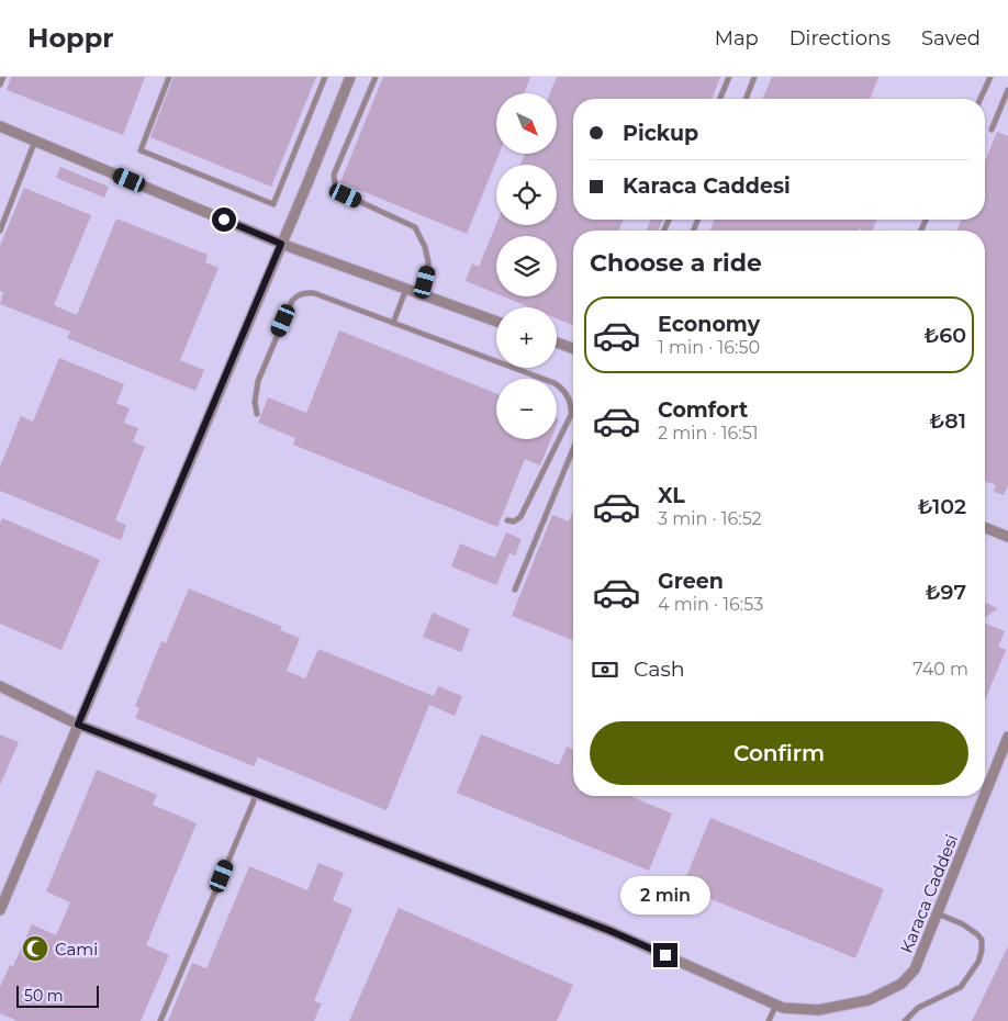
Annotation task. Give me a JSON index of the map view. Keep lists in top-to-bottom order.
{
  "streets": {
    "street": ["Karaca Caddesi"]
  },
  "places": {
    "mosque": ["Cami"]
  },
  "scale_bar": "50 m",
  "north": "bottom right",
  "page": {
    "header": "Hoppr",
    "nav": ["Map", "Directions", "Saved"],
    "map_buttons": ["+", "−"],
    "banner": ["Pickup", "Karaca Caddesi"],
    "heading": "Choose a ride",
    "list": [
      {
        "name": "Economy",
        "note": "1 min · 16:50",
        "value": "₺60"
      },
      {
        "name": "Comfort",
        "note": "2 min · 16:51",
        "value": "₺81"
      },
      {
        "name": "XL",
        "note": "3 min · 16:52",
        "value": "₺102"
      },
      {
        "name": "Green",
        "note": "4 min · 16:53",
        "value": "₺97"
      }
    ],
    "pay": ["Cash", "740 m"],
    "buttons": "Confirm",
    "bubble": "2 min",
    "scale": "50 m"
  }
}
